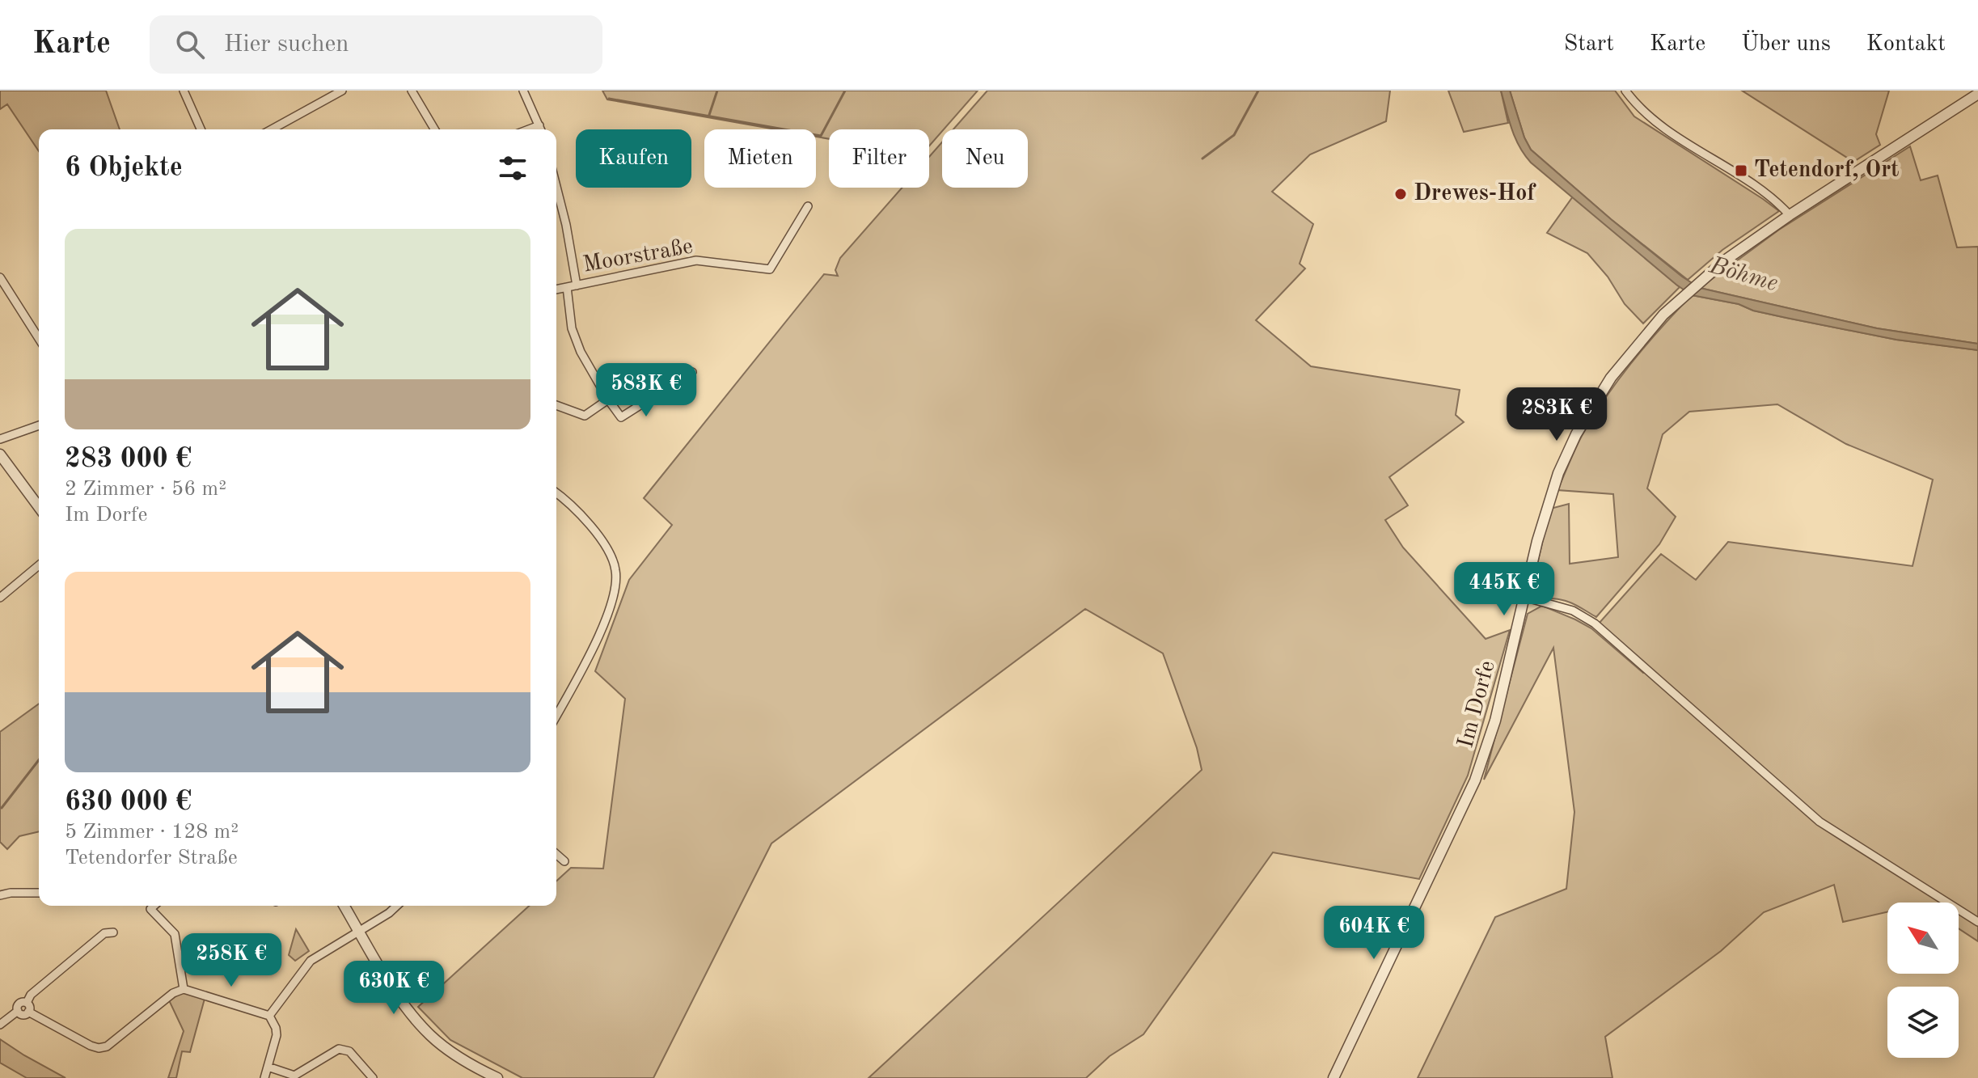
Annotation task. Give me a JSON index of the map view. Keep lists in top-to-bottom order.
{
  "streets": {
    "street": ["Moorstraße", "Im Dorfe"]
  },
  "water": ["Böhme"],
  "places": {
    "transit": ["Tetendorf, Ort"],
    "other": ["Drewes-Hof"]
  },
  "north": "top left",
  "page": {
    "header": "Karte",
    "search": "Hier suchen",
    "nav": [
      "Start",
      "Karte",
      "Über uns",
      "Kontakt"
    ],
    "chip": [
      "Kaufen",
      "Mieten",
      "Filter",
      "Neu"
    ],
    "heading": "6 Objekte",
    "list": [
      {
        "name": "283 000 €",
        "note": "2 Zimmer · 56 m² · Im Dorfe"
      },
      {
        "name": "630 000 €",
        "note": "5 Zimmer · 128 m² · Tetendorfer Straße"
      }
    ],
    "price": [
      "583K €",
      "283K €",
      "445K €",
      "604K €",
      "258K €",
      "630K €"
    ]
  }
}
